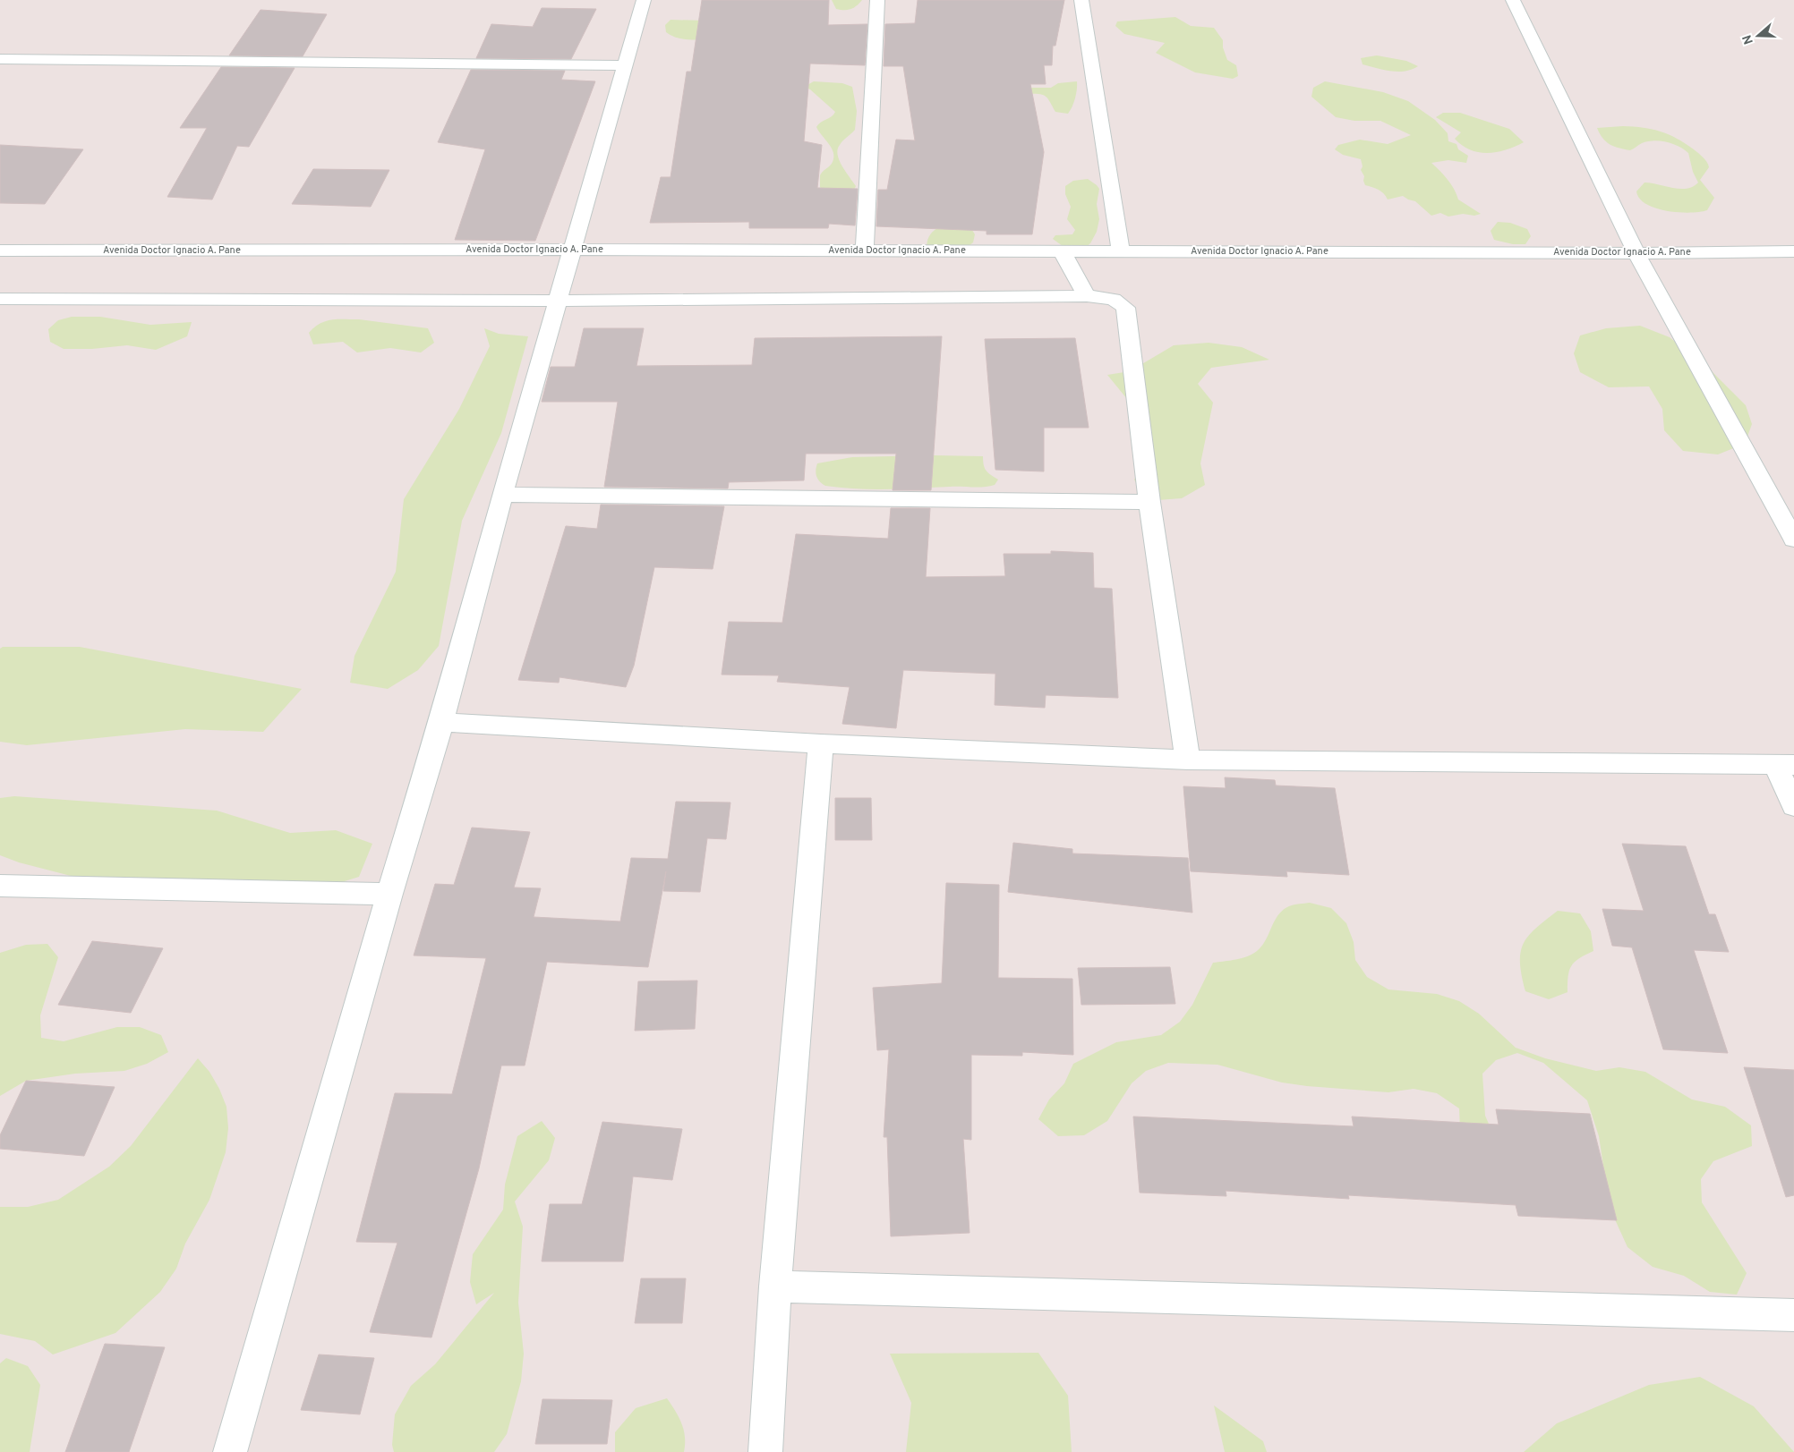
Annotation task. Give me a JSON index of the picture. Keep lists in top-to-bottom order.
{
  "streets": {
    "street": ["Avenida Doctor Ignacio A. Pane"]
  },
  "north": "left"
}
